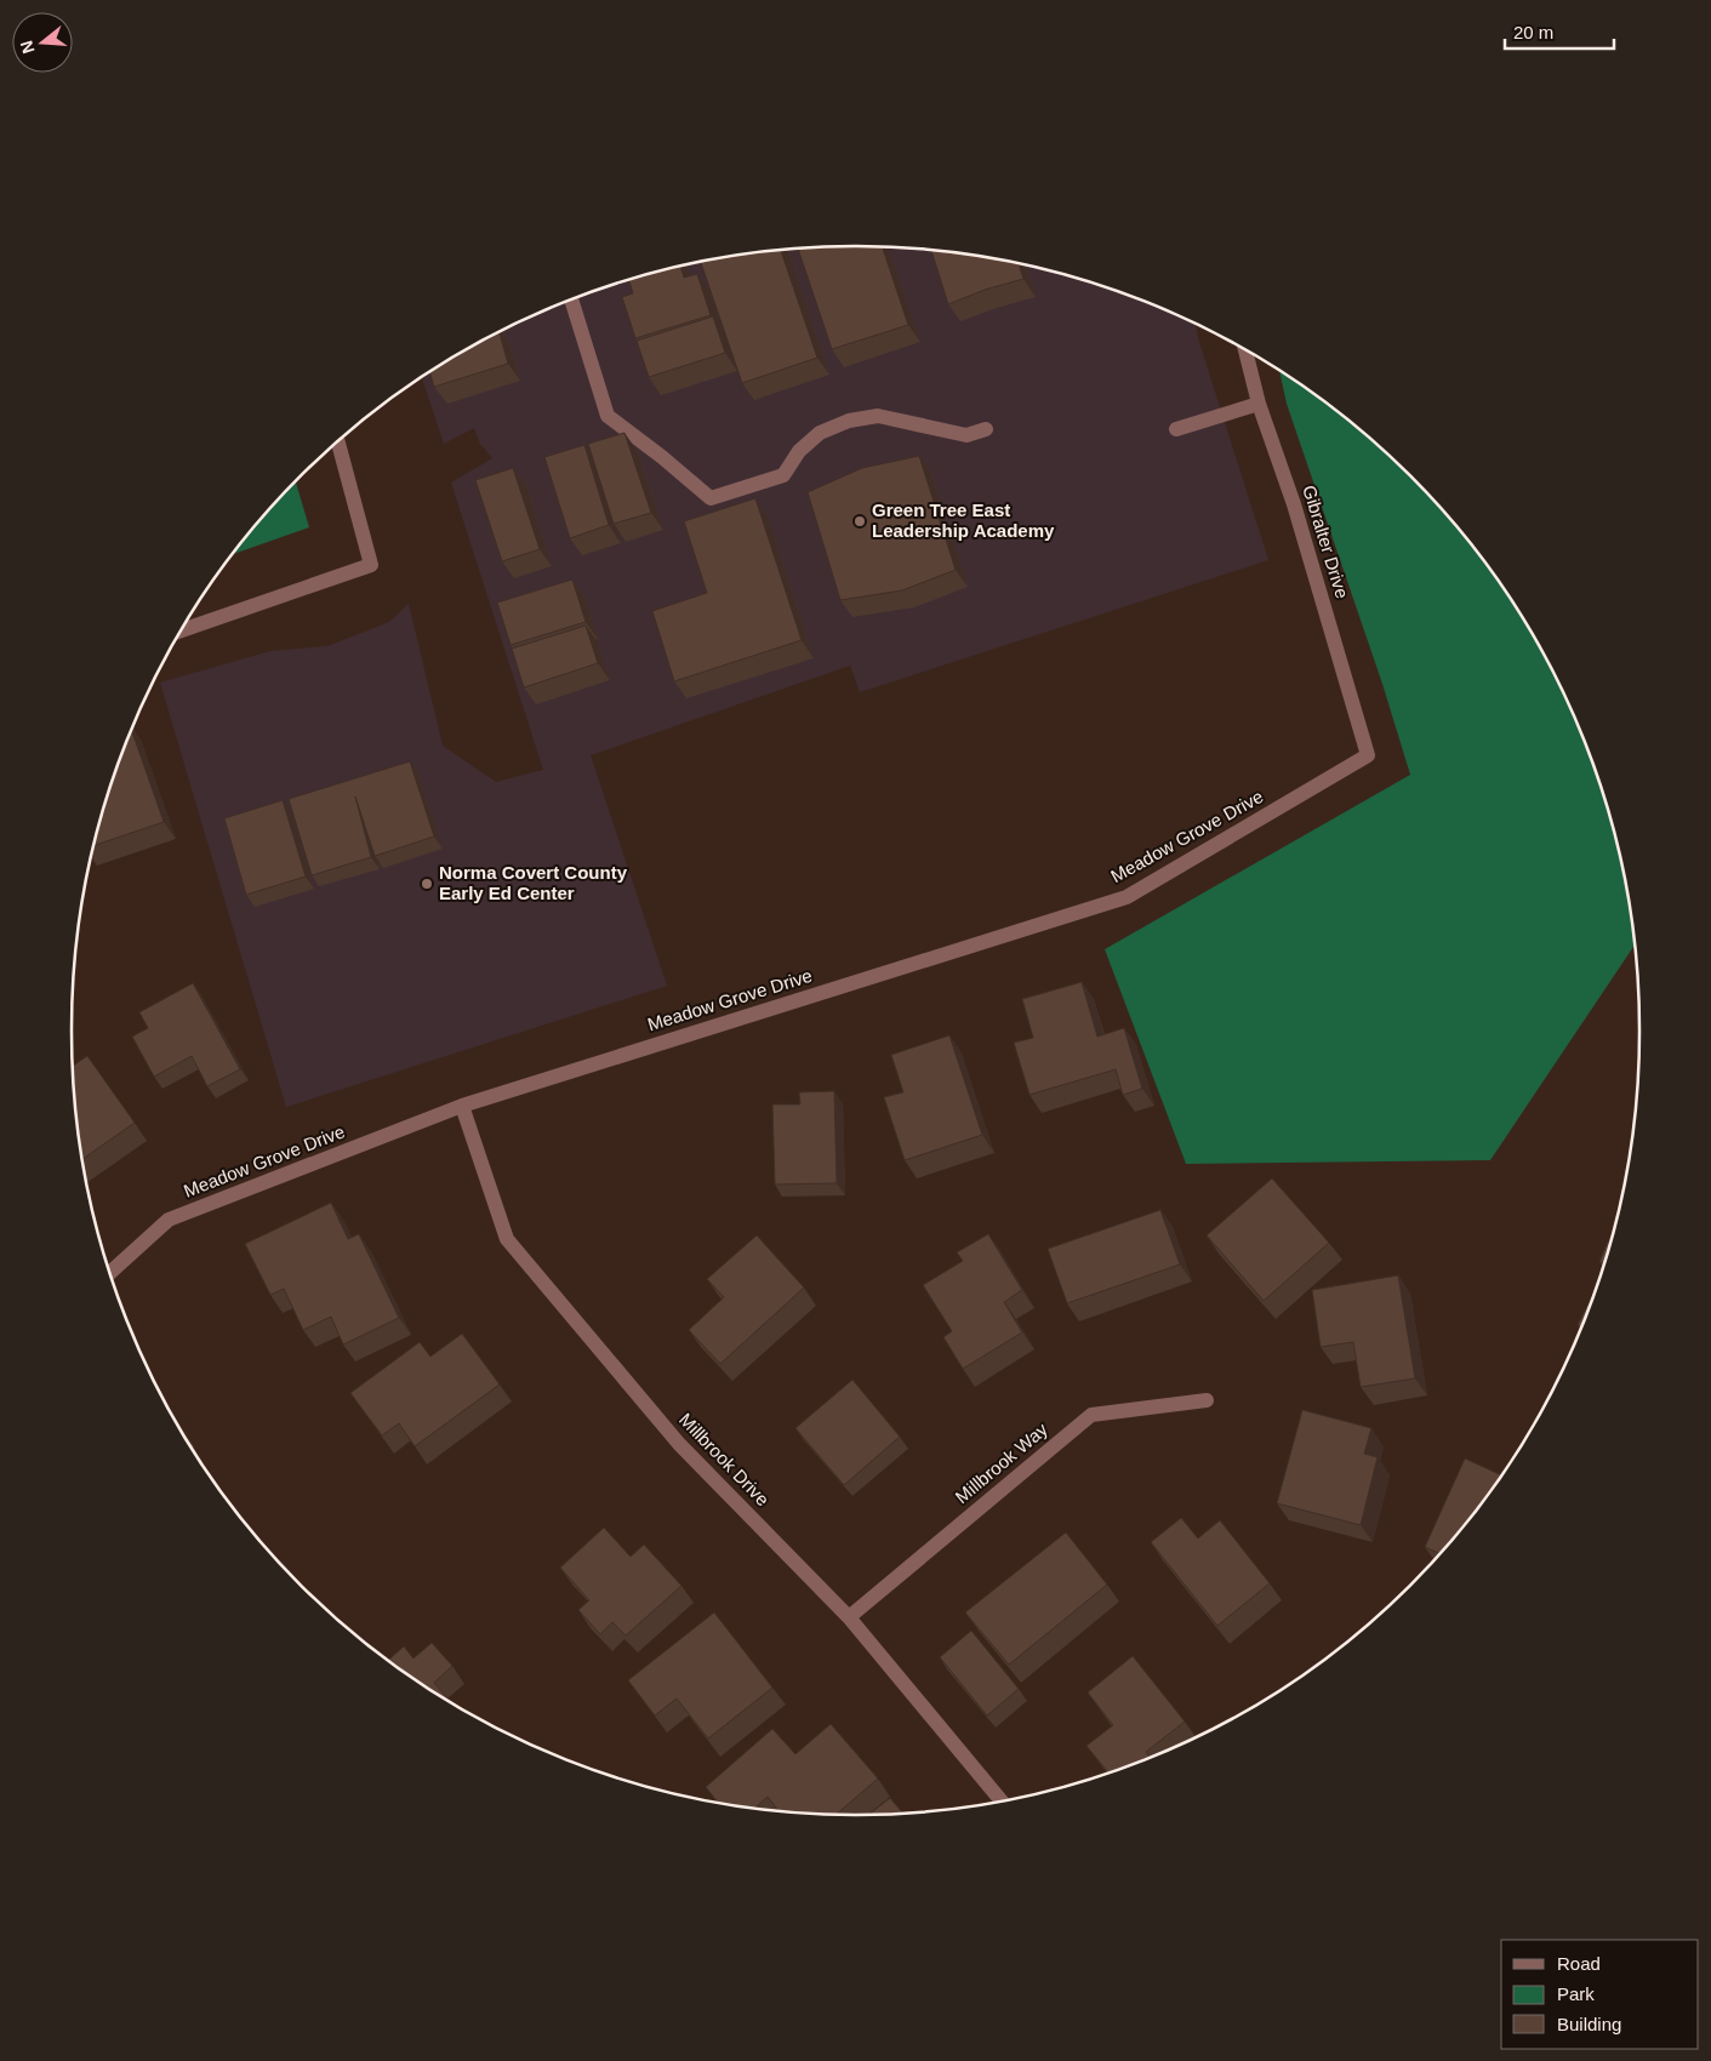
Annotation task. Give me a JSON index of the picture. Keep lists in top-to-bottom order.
{
  "streets": {
    "street": [
      "Gibralter Drive",
      "Meadow Grove Drive",
      "Millbrook Drive",
      "Millbrook Way"
    ]
  },
  "crossings": [
    ["Gibralter Drive", "Meadow Grove Drive"],
    ["Meadow Grove Drive", "Millbrook Drive"],
    ["Millbrook Drive", "Millbrook Way"]
  ],
  "places": ["Green Tree East Leadership Academy", "Norma Covert County Early Ed Center"],
  "legend": ["Road", "Park", "Building"],
  "scale_bar": "20 m",
  "north": "left"
}
